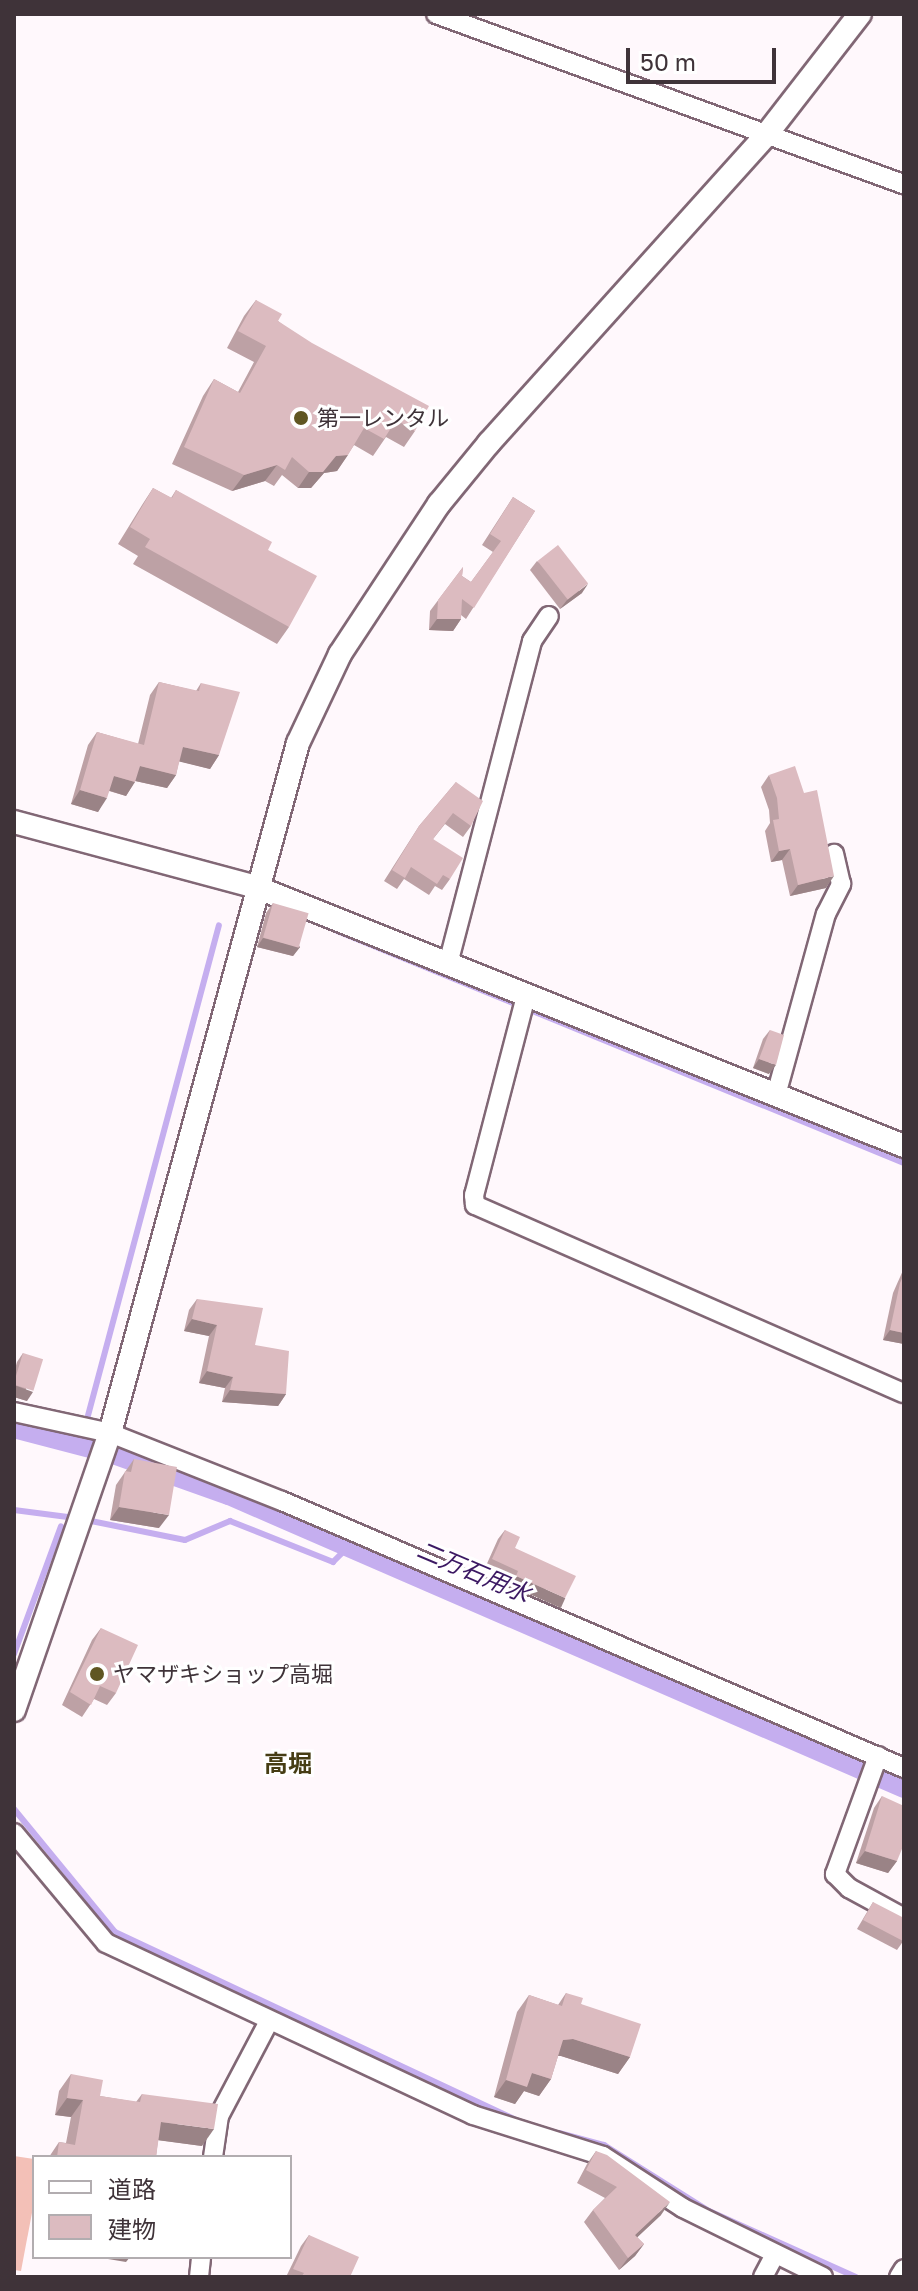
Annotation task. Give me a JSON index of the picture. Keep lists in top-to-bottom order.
{
  "districts": ["高堀"],
  "water": ["二万石用水"],
  "places": ["第一レンタル", "ヤマザキショップ高堀"],
  "legend": ["道路", "建物"],
  "scale_bar": "50 m"
}
